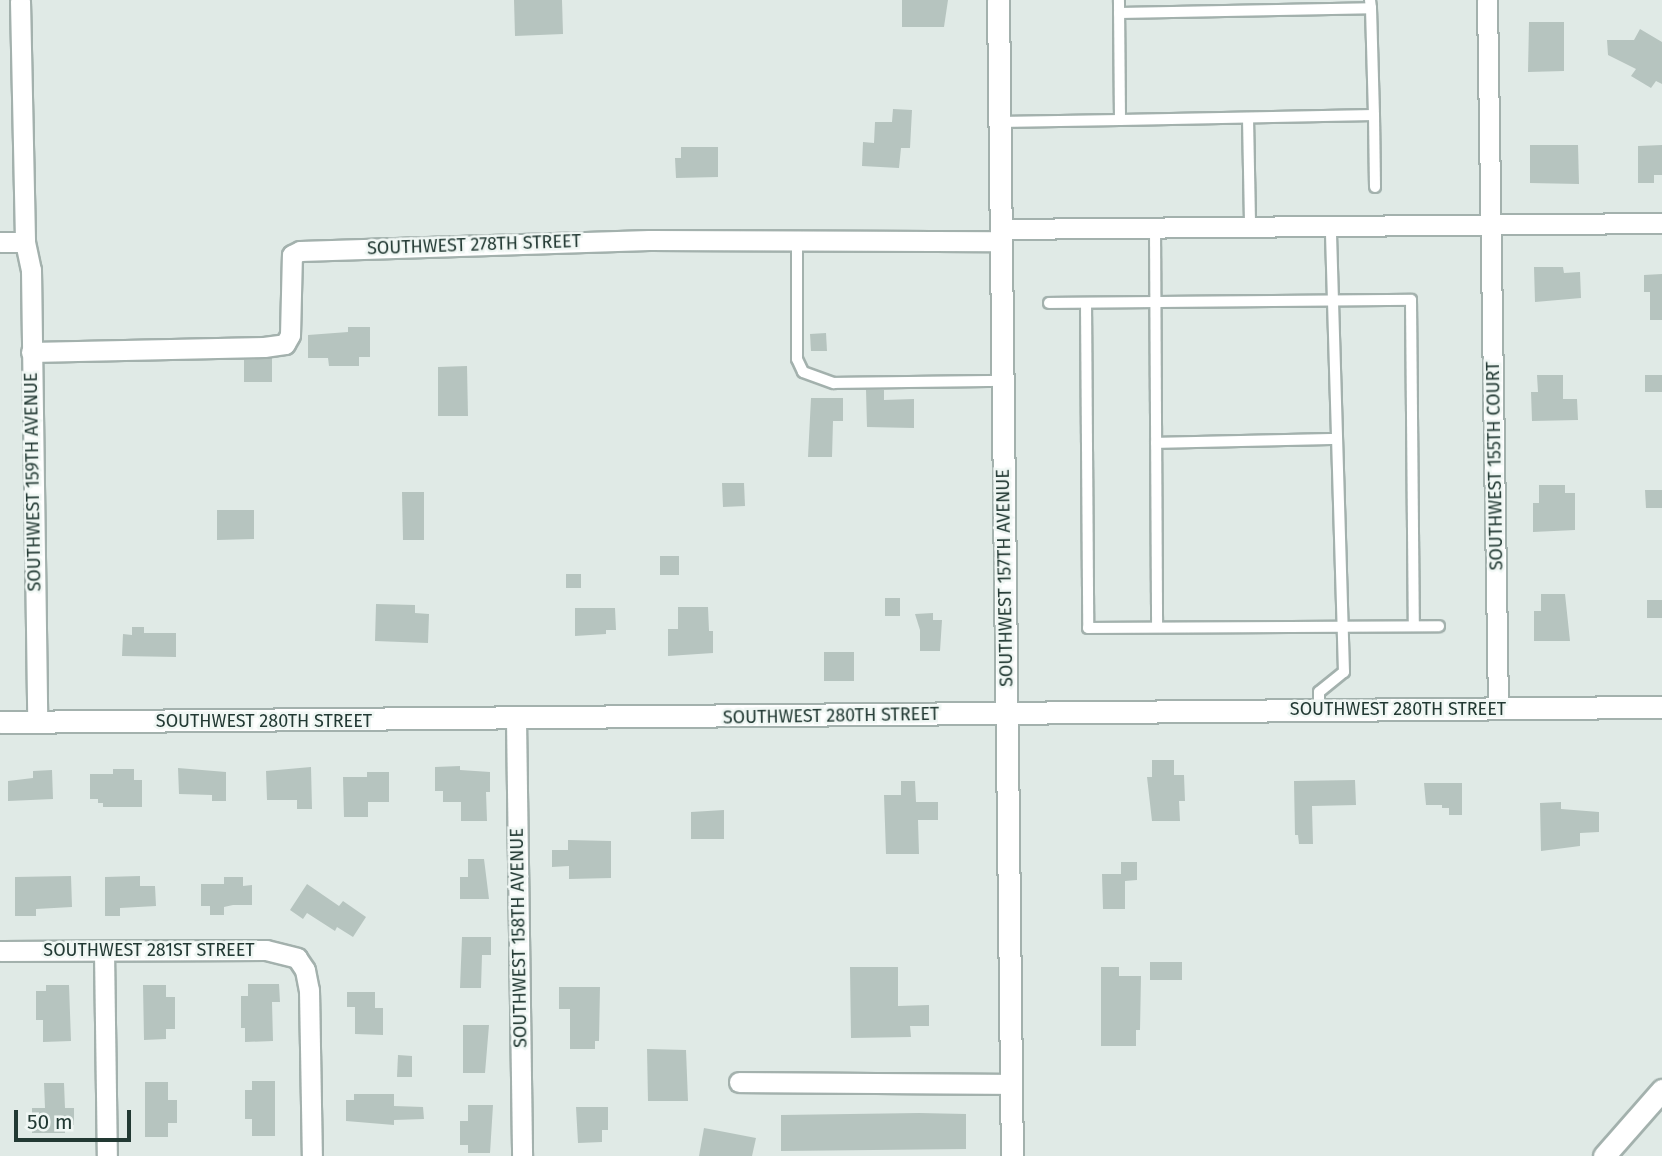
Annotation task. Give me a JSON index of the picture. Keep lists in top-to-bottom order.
{
  "streets": {
    "street": [
      "SOUTHWEST 278TH STREET",
      "SOUTHWEST 155TH COURT",
      "SOUTHWEST 159TH AVENUE",
      "SOUTHWEST 157TH AVENUE",
      "SOUTHWEST 280TH STREET",
      "SOUTHWEST 158TH AVENUE",
      "SOUTHWEST 281ST STREET"
    ]
  },
  "crossings": [
    ["SOUTHWEST 278TH STREET", "SOUTHWEST 155TH COURT"],
    ["SOUTHWEST 278TH STREET", "SOUTHWEST 159TH AVENUE"],
    ["SOUTHWEST 278TH STREET", "SOUTHWEST 157TH AVENUE"],
    ["SOUTHWEST 155TH COURT", "SOUTHWEST 280TH STREET"],
    ["SOUTHWEST 159TH AVENUE", "SOUTHWEST 280TH STREET"],
    ["SOUTHWEST 157TH AVENUE", "SOUTHWEST 280TH STREET"],
    ["SOUTHWEST 280TH STREET", "SOUTHWEST 158TH AVENUE"]
  ],
  "scale_bar": "50 m"
}
